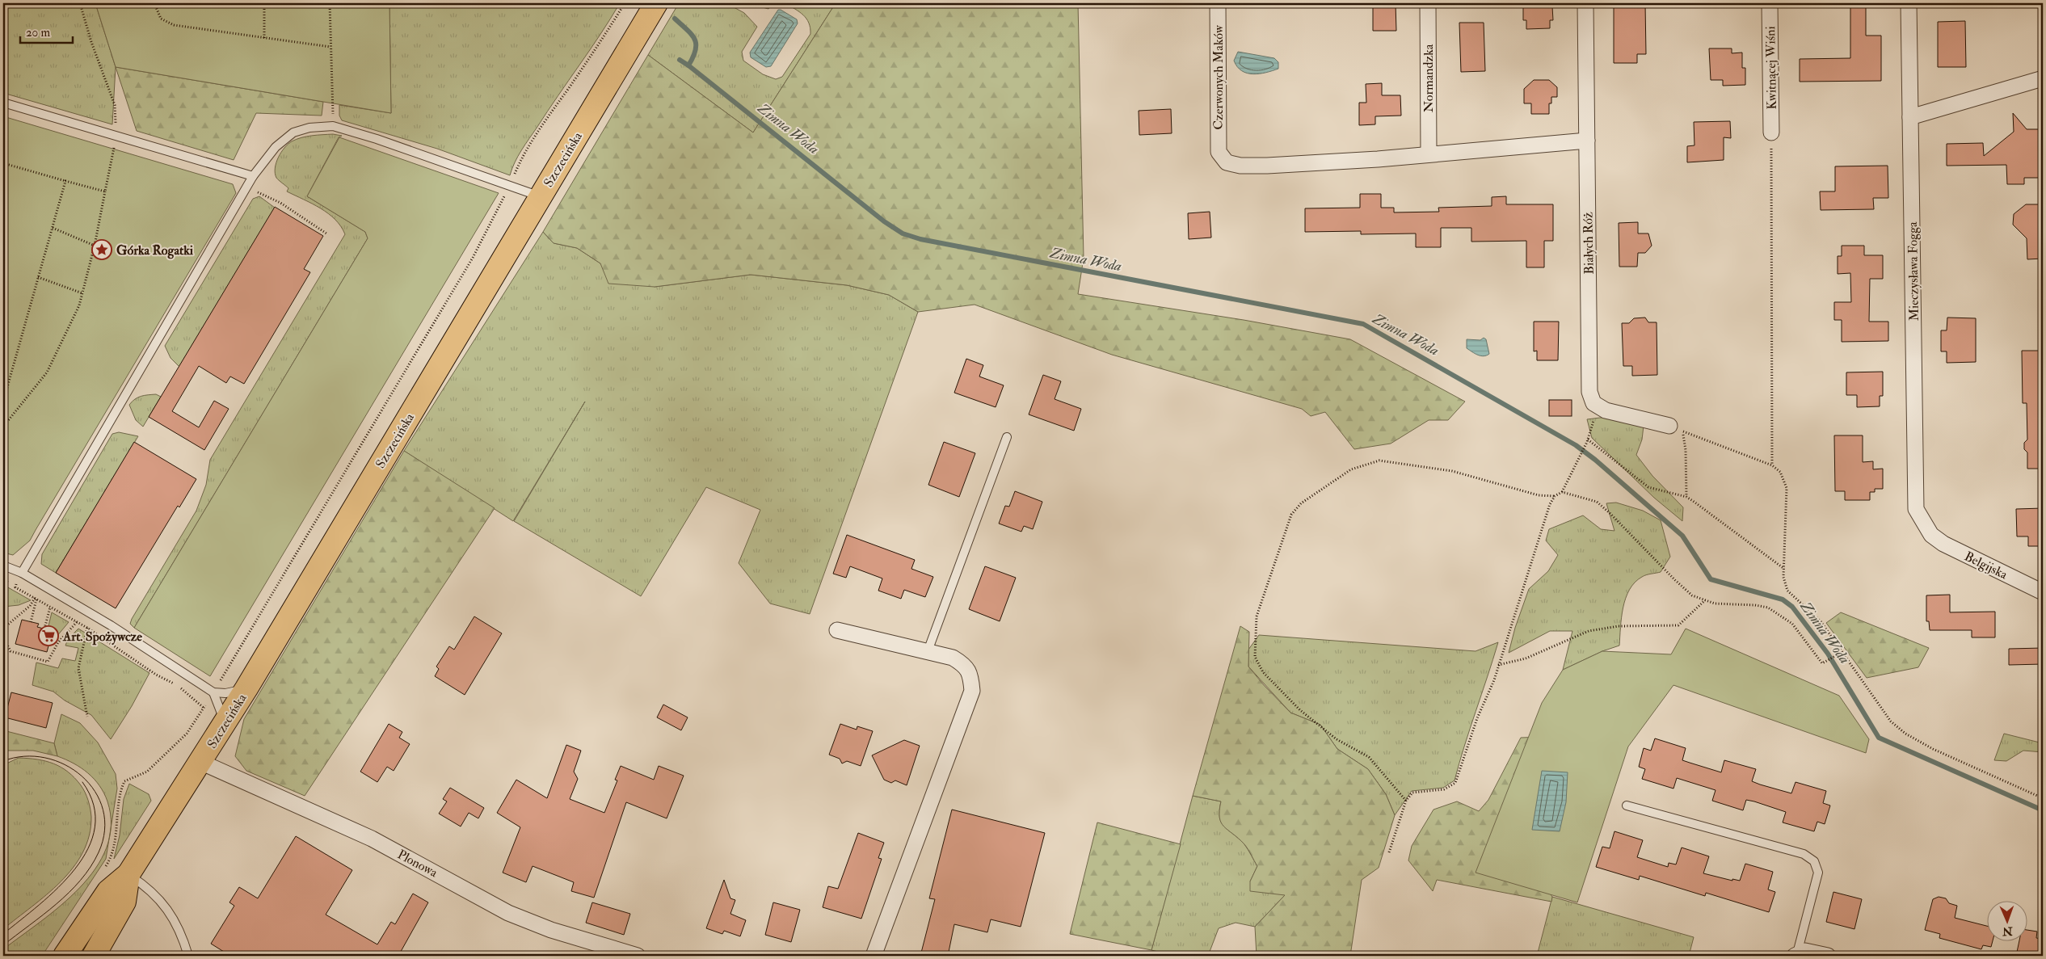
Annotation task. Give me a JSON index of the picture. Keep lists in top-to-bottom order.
{
  "streets": {
    "main road": ["Szczecińska"],
    "street": [
      "Kwitnącej Wiśni",
      "Czerwonych Maków",
      "Normandzka",
      "Białych Róż",
      "Mieczysława Fogga",
      "Belgijska",
      "Plonowa"
    ]
  },
  "crossings": [
    ["Czerwonych Maków", "Normandzka"],
    ["Szczecińska", "Plonowa"],
    ["Mieczysława Fogga", "Belgijska"]
  ],
  "water": ["Zimna Woda"],
  "places": {
    "place": ["Górka Rogatki"],
    "supermarket": ["Art. Spożywcze"]
  },
  "scale_bar": "20 m",
  "north": "bottom"
}
